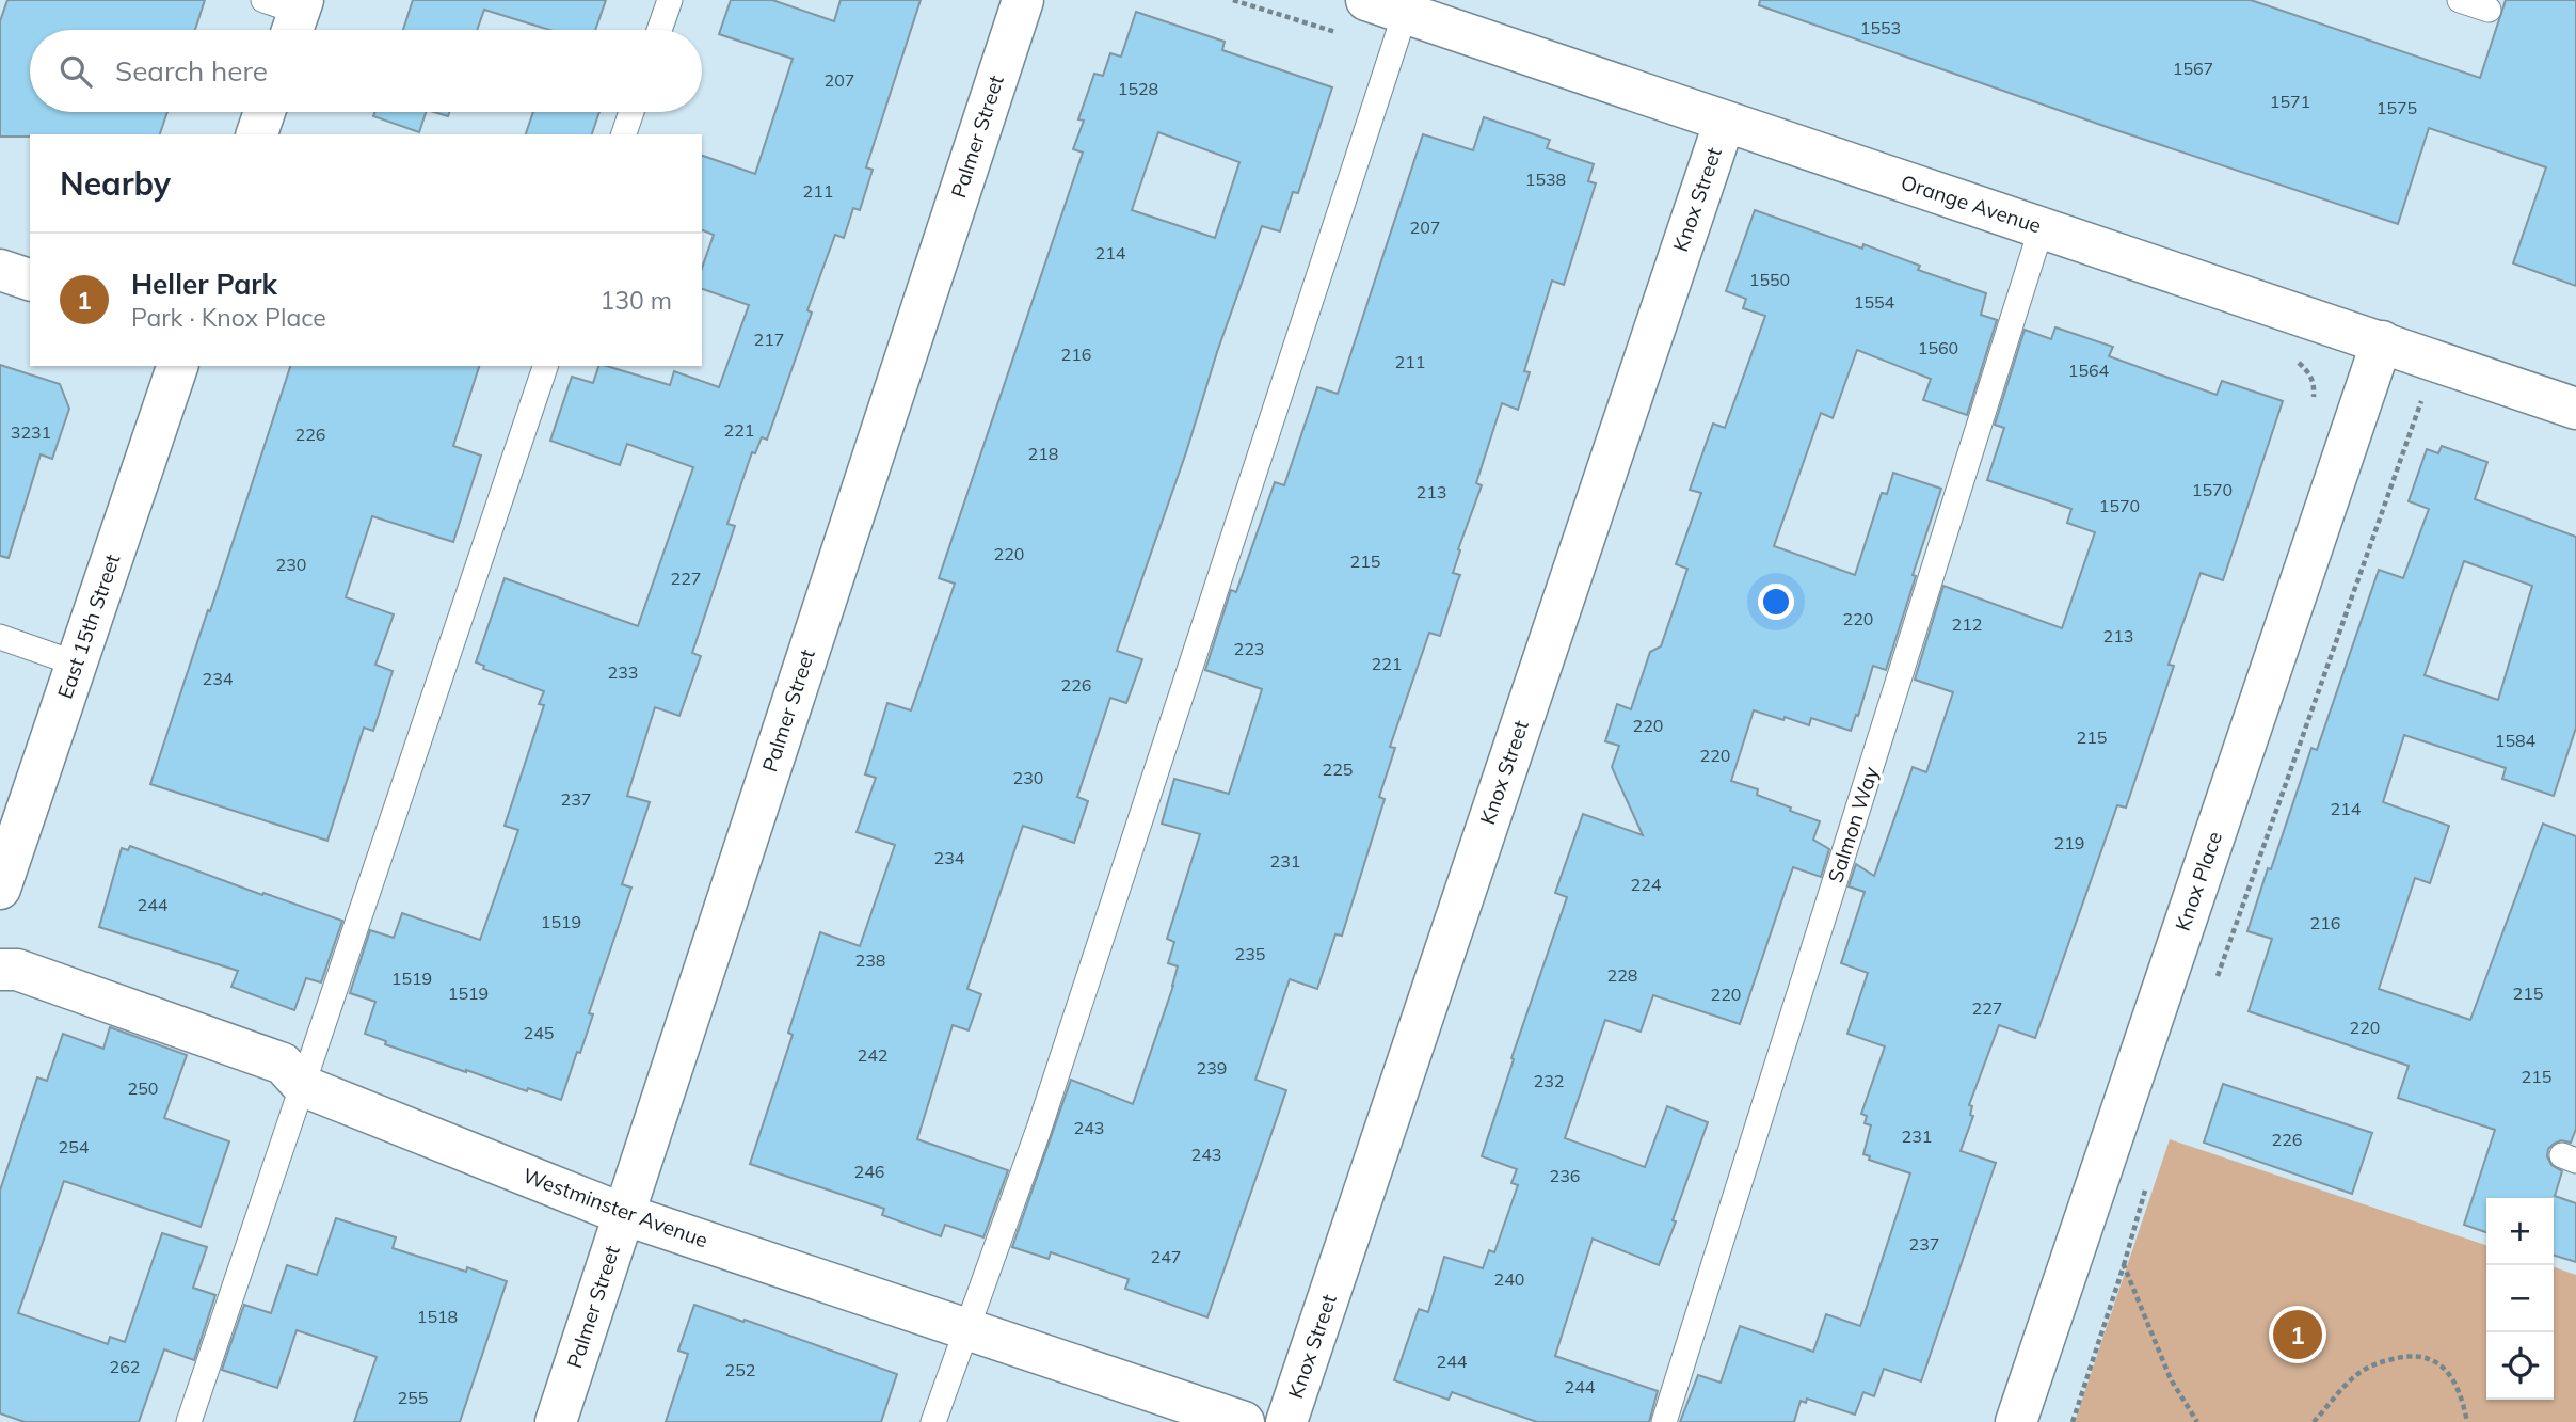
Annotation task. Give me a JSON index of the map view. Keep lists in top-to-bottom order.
{
  "streets": {
    "street": [
      "Palmer Street",
      "Knox Street",
      "Orange Avenue",
      "East 15th Street",
      "Knox Place",
      "Westminster Avenue"
    ],
    "lane": ["Salmon Way"]
  },
  "crossings": [
    ["Palmer Street", "Westminster Avenue"],
    ["Knox Street", "Orange Avenue"],
    ["Orange Avenue", "Salmon Way"],
    ["Orange Avenue", "Knox Place"]
  ],
  "house_numbers": [
    "1553",
    "1567",
    "207",
    "1528",
    "1571",
    "1575",
    "1538",
    "211",
    "207",
    "214",
    "1550",
    "1554",
    "217",
    "1560",
    "216",
    "211",
    "1564",
    "221",
    "3231",
    "226",
    "218",
    "1570",
    "213",
    "1570",
    "220",
    "215",
    "230",
    "227",
    "220",
    "212",
    "213",
    "223",
    "221",
    "233",
    "234",
    "226",
    "220",
    "215",
    "1584",
    "220",
    "225",
    "230",
    "237",
    "214",
    "219",
    "234",
    "231",
    "224",
    "244",
    "1519",
    "216",
    "235",
    "238",
    "228",
    "1519",
    "1519",
    "215",
    "220",
    "227",
    "220",
    "245",
    "242",
    "239",
    "215",
    "232",
    "250",
    "243",
    "231",
    "226",
    "254",
    "243",
    "246",
    "236",
    "237",
    "247",
    "240",
    "1518",
    "244",
    "262",
    "252",
    "244",
    "255"
  ],
  "page": {
    "search": "Search here",
    "heading": "Nearby",
    "list": [
      {
        "mark": "1",
        "name": "Heller Park",
        "note": "Park · Knox Place",
        "value": "130 m"
      }
    ],
    "map_buttons": ["+", "−"],
    "pins": "1"
  }
}
